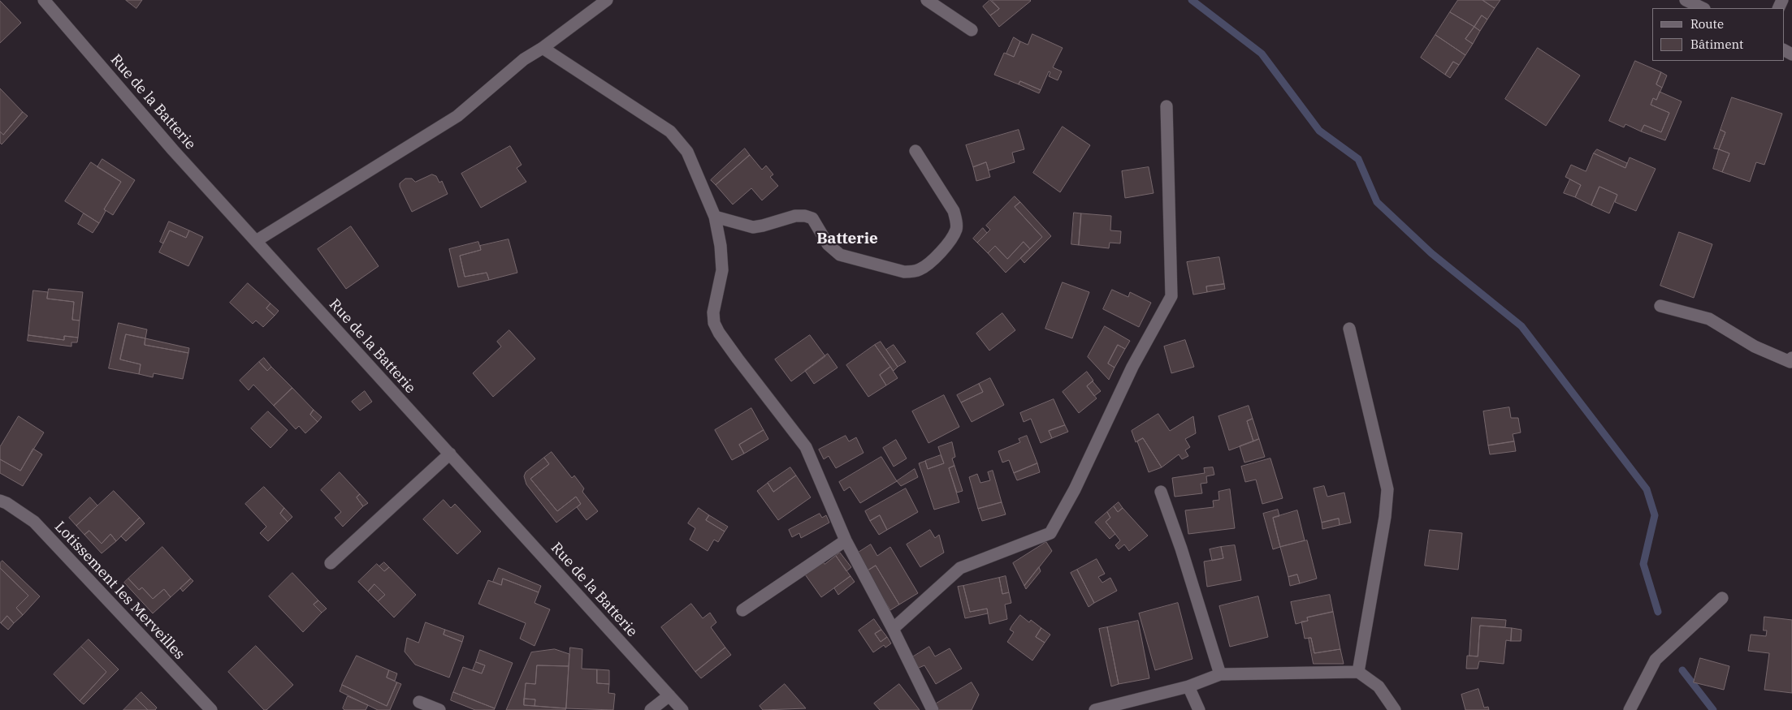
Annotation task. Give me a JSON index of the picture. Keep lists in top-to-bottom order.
{
  "streets": {
    "street": ["Rue de la Batterie", "Lotissement les Merveilles"]
  },
  "districts": ["Batterie"],
  "legend": ["Route", "Bâtiment"]
}
